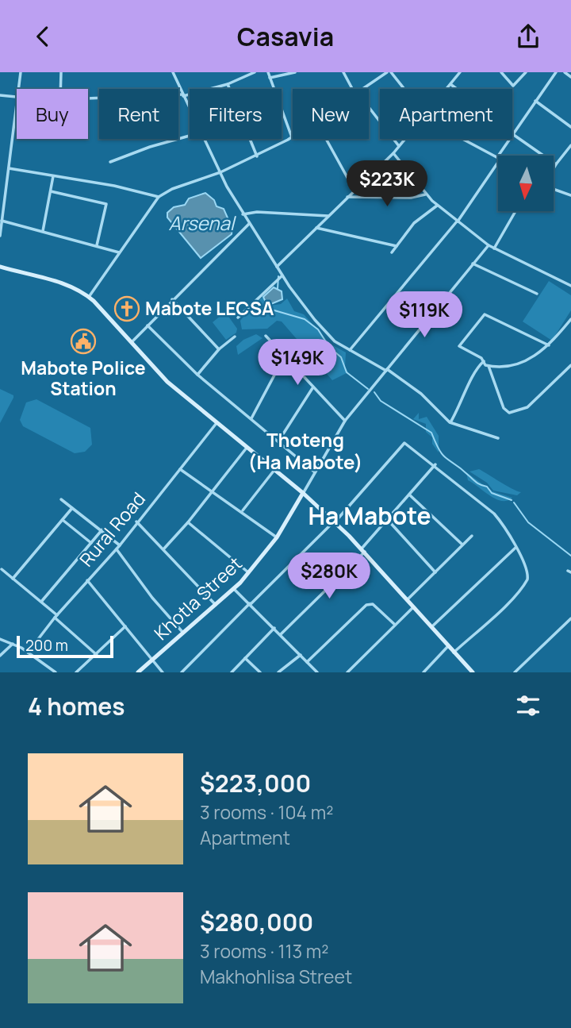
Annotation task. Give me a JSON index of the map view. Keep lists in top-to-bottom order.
{
  "streets": {
    "street": ["Rural Road", "Khotla Street"]
  },
  "districts": ["Thoteng (Ha Mabote)", "Ha Mabote"],
  "water": ["Arsenal"],
  "places": {
    "church": ["Mabote LECSA"],
    "public building": ["Mabote Police Station"]
  },
  "scale_bar": "200 m",
  "north": "bottom",
  "page": {
    "header": "Casavia",
    "chip": [
      "Buy",
      "Rent",
      "Filters",
      "New",
      "Apartment"
    ],
    "price": [
      "$223K",
      "$119K",
      "$149K",
      "$280K"
    ],
    "scale": "200 m",
    "heading": "4 homes",
    "list": [
      {
        "name": "$223,000",
        "note": "3 rooms · 104 m² · Apartment"
      },
      {
        "name": "$280,000",
        "note": "3 rooms · 113 m² · Makhohlisa Street"
      }
    ]
  }
}
